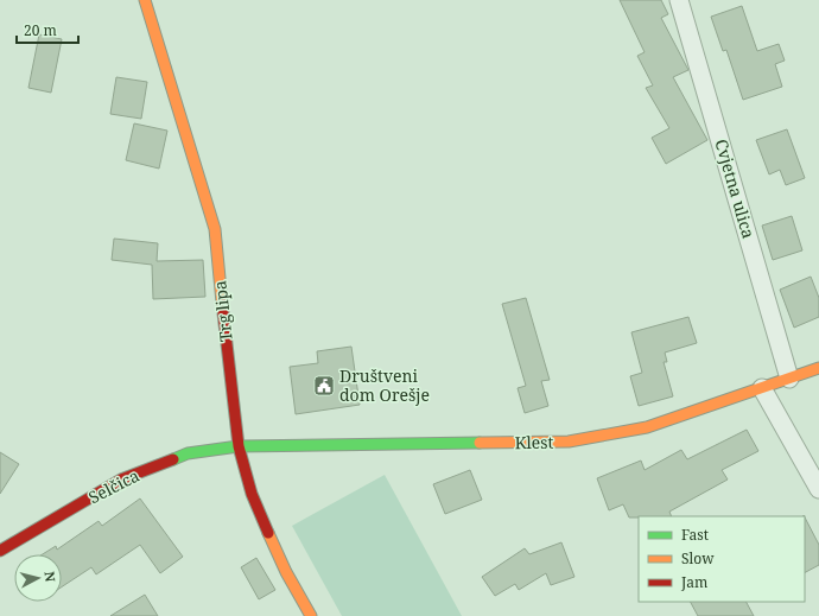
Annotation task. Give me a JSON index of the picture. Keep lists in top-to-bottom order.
{
  "streets": {
    "street": [
      "Cvjetna ulica",
      "Trg lipa",
      "Klest",
      "Selčica"
    ]
  },
  "crossings": [
    ["Cvjetna ulica", "Klest"],
    ["Trg lipa", "Klest"],
    ["Trg lipa", "Selčica"],
    ["Klest", "Selčica"]
  ],
  "places": {
    "public building": ["Društveni dom Orešje"]
  },
  "legend": ["Fast", "Slow", "Jam"],
  "scale_bar": "20 m",
  "north": "right"
}
